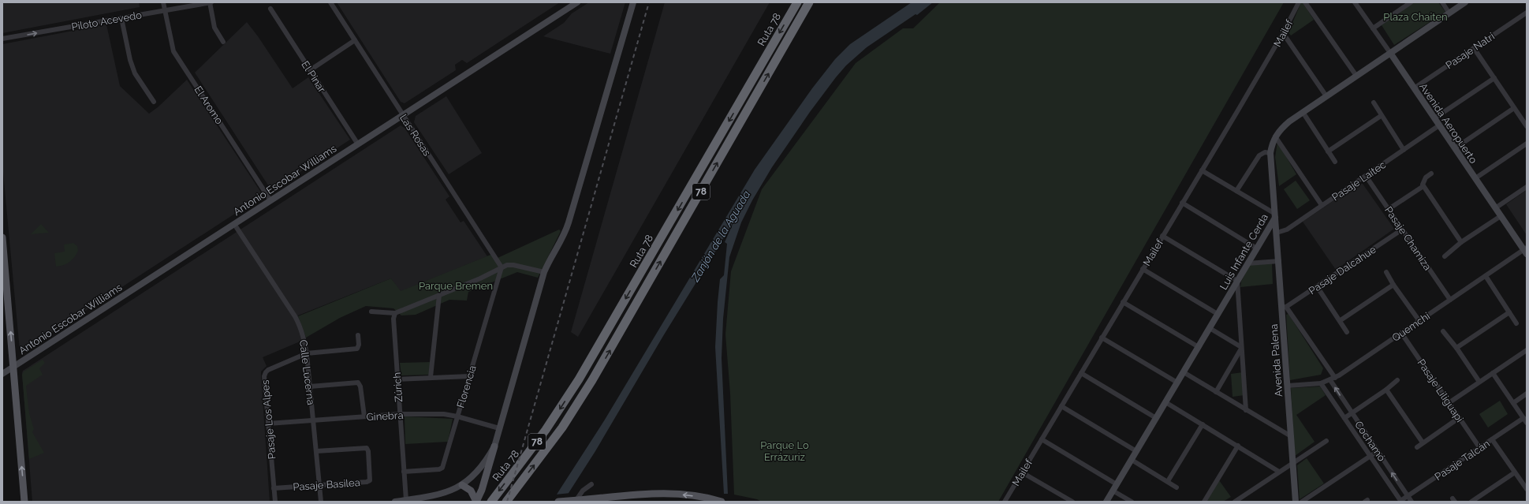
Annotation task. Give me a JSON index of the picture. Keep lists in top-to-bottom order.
{
  "streets": {
    "highway": ["Ruta 78", "78"],
    "street": [
      "Piloto Acevedo",
      "Mailef",
      "Pasaje Natri",
      "El Pinar",
      "El Aromo",
      "Avenida Aeropuerto",
      "Las Rosas",
      "Antonio Escobar Williams",
      "Pasaje Laitec",
      "Pasaje Chamiza",
      "Luis Infante Cerda",
      "Pasaje Dalcahue",
      "Quemchi",
      "Avenida Palena",
      "Calle Lucerna",
      "Florencia",
      "Zúrich",
      "Pasaje Liliguapi",
      "Ginebra",
      "Pasaje Los Alpes",
      "Cochamó",
      "Pasaje Talcán",
      "Pasaje Basilea"
    ]
  },
  "crossings": [
    ["Piloto Acevedo", "El Aromo"],
    ["Pasaje Natri", "Avenida Aeropuerto"],
    ["El Pinar", "Antonio Escobar Williams"],
    ["El Aromo", "Antonio Escobar Williams"],
    ["Avenida Aeropuerto", "Pasaje Laitec"],
    ["Avenida Aeropuerto", "Luis Infante Cerda"],
    ["Avenida Aeropuerto", "Quemchi"],
    ["Las Rosas", "Antonio Escobar Williams"],
    ["Las Rosas", "Florencia"],
    ["Antonio Escobar Williams", "Calle Lucerna"],
    ["Pasaje Laitec", "Pasaje Chamiza"],
    ["Pasaje Laitec", "Avenida Palena"],
    ["Pasaje Chamiza", "Pasaje Dalcahue"],
    ["Pasaje Chamiza", "Quemchi"],
    ["Luis Infante Cerda", "Avenida Palena"],
    ["Pasaje Dalcahue", "Avenida Palena"],
    ["Pasaje Dalcahue", "Cochamó"],
    ["Quemchi", "Avenida Palena"],
    ["Quemchi", "Pasaje Liliguapi"],
    ["Quemchi", "Cochamó"],
    ["Avenida Palena", "Cochamó"],
    ["Calle Lucerna", "Ginebra"],
    ["Calle Lucerna", "Pasaje Los Alpes"],
    ["Calle Lucerna", "Pasaje Basilea"],
    ["Florencia", "Zúrich"],
    ["Florencia", "Ginebra"],
    ["Zúrich", "Ginebra"],
    ["Pasaje Liliguapi", "Pasaje Talcán"],
    ["Ginebra", "Pasaje Los Alpes"],
    ["Pasaje Los Alpes", "Pasaje Basilea"],
    ["Cochamó", "Pasaje Talcán"]
  ],
  "one_way": ["Piloto Acevedo"],
  "water": ["Zanjón de la Aguada"],
  "parks": ["Plaza Chaiten", "Parque Bremen", "Parque Lo Errázuriz"]
}
